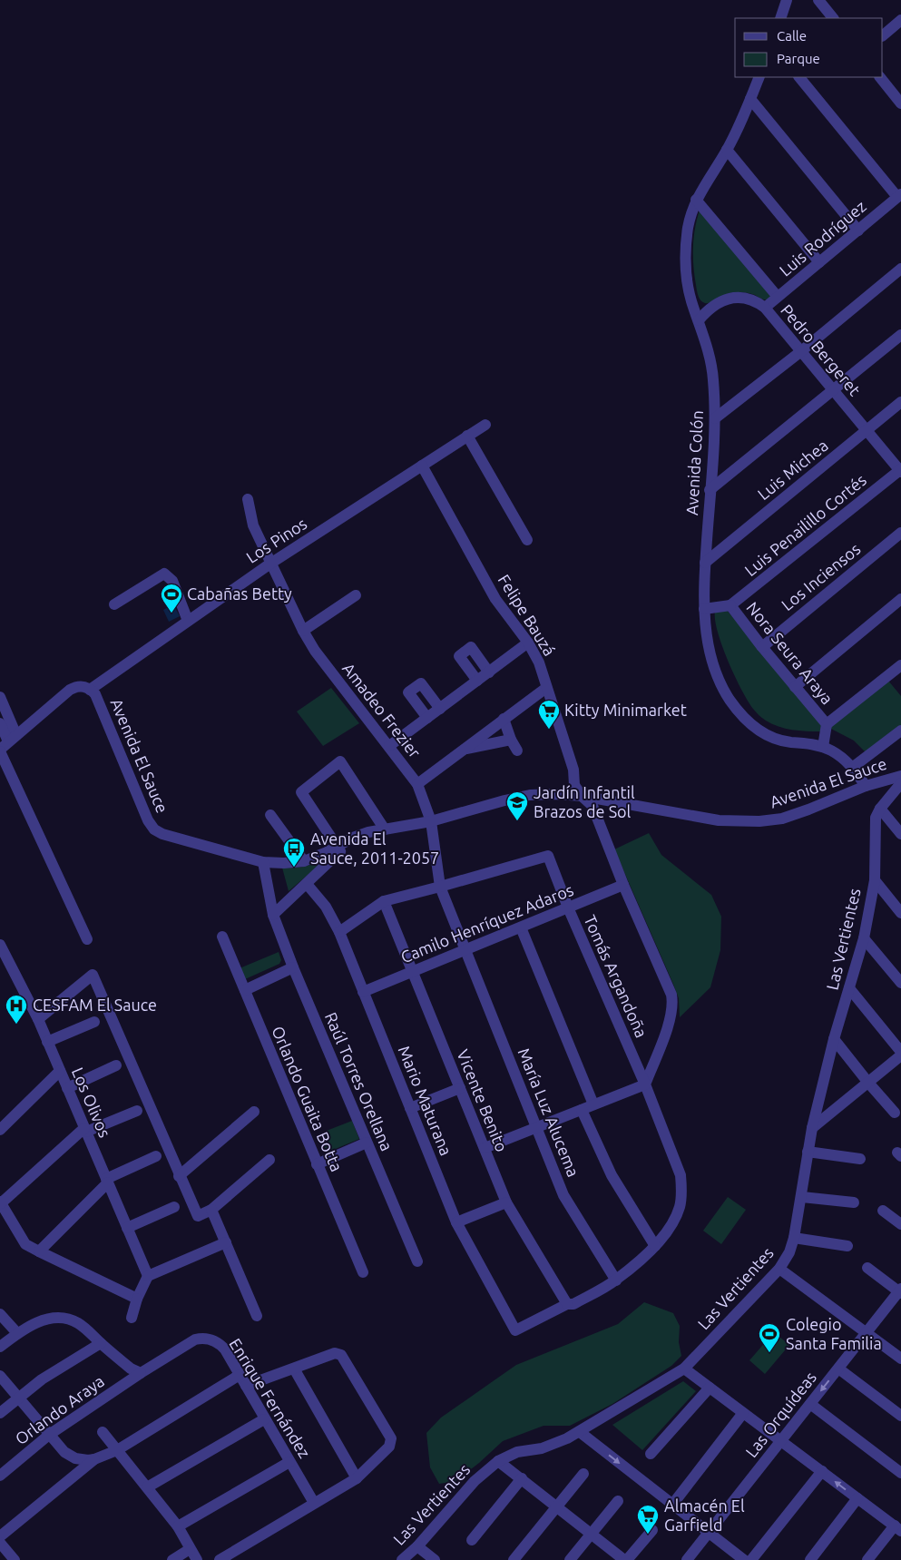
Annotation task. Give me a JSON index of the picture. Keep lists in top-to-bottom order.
{
  "streets": {
    "street": [
      "Luis Rodríguez",
      "Pedro Bergeret",
      "Avenida Colón",
      "Luis Michea",
      "Luis Penailillo Cortés",
      "Los Pinos",
      "Los Inciensos",
      "Felipe Bauzá",
      "Nora Seura Araya",
      "Amadeo Frezier",
      "Avenida El Sauce",
      "Camilo Henríquez Adaros",
      "Las Vertientes",
      "Tomás Argandoña",
      "Raúl Torres Orellana",
      "Orlando Guaita Botta",
      "Mario Maturana",
      "Vicente Benito",
      "Los Olivos",
      "María Luz Alucema",
      "Enrique Fernández",
      "Orlando Araya",
      "Las Orquídeas"
    ]
  },
  "crossings": [
    ["Luis Rodríguez", "Pedro Bergeret"],
    ["Pedro Bergeret", "Avenida Colón"],
    ["Pedro Bergeret", "Luis Michea"],
    ["Pedro Bergeret", "Luis Penailillo Cortés"],
    ["Avenida Colón", "Luis Michea"],
    ["Avenida Colón", "Nora Seura Araya"],
    ["Avenida Colón", "Avenida El Sauce"],
    ["Luis Penailillo Cortés", "Nora Seura Araya"],
    ["Los Pinos", "Felipe Bauzá"],
    ["Los Pinos", "Amadeo Frezier"],
    ["Los Pinos", "Avenida El Sauce"],
    ["Los Inciensos", "Nora Seura Araya"],
    ["Felipe Bauzá", "Avenida El Sauce"],
    ["Felipe Bauzá", "Camilo Henríquez Adaros"],
    ["Felipe Bauzá", "Tomás Argandoña"],
    ["Amadeo Frezier", "Avenida El Sauce"],
    ["Amadeo Frezier", "Camilo Henríquez Adaros"],
    ["Amadeo Frezier", "Tomás Argandoña"],
    ["Amadeo Frezier", "María Luz Alucema"],
    ["Avenida El Sauce", "Raúl Torres Orellana"],
    ["Camilo Henríquez Adaros", "Tomás Argandoña"],
    ["Camilo Henríquez Adaros", "Mario Maturana"],
    ["Camilo Henríquez Adaros", "Vicente Benito"],
    ["Camilo Henríquez Adaros", "María Luz Alucema"],
    ["Tomás Argandoña", "Mario Maturana"],
    ["Tomás Argandoña", "Vicente Benito"],
    ["Tomás Argandoña", "María Luz Alucema"],
    ["Enrique Fernández", "Orlando Araya"]
  ],
  "places": {
    "sports": ["Cabañas Betty", "Colegio Santa Familia"],
    "supermarket": ["Kitty Minimarket", "Almacén El Garfield"],
    "school or university": ["Jardín Infantil Brazos de Sol"],
    "bus stop": ["Avenida El Sauce, 2011-2057"],
    "hospital": ["CESFAM El Sauce"]
  },
  "legend": ["Calle", "Parque"]
}
